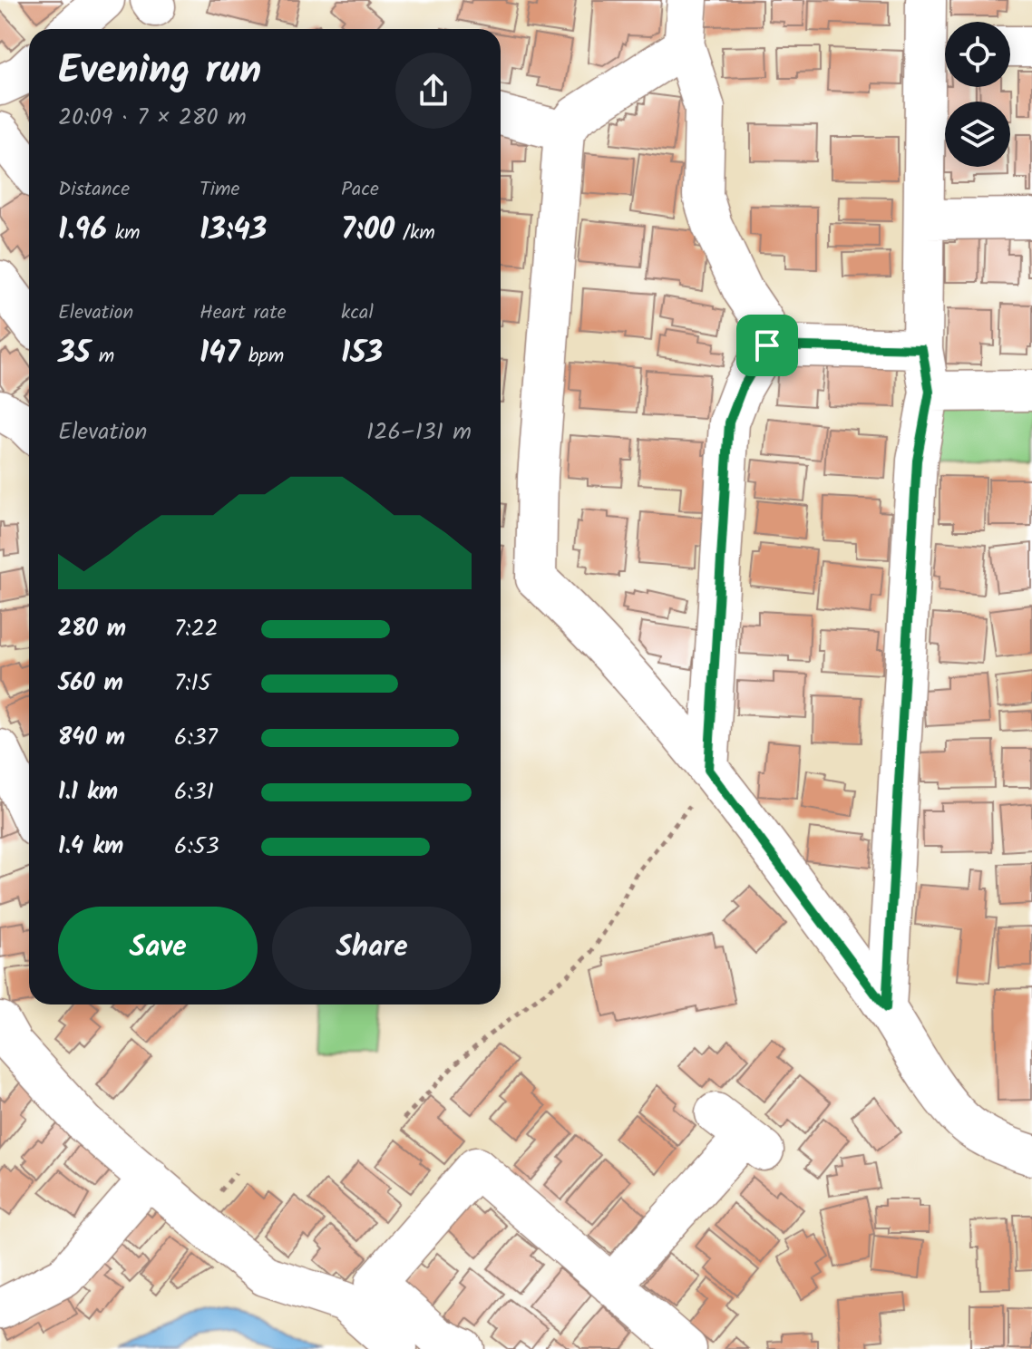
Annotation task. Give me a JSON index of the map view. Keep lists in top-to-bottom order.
{
  "page": {
    "heading": ["Evening run", "20:09 · 7 × 280 m"],
    "stats": [
      ["Distance", "1.96 km"],
      ["Time", "13:43"],
      ["Pace", "7:00 /km"],
      ["Elevation", "35 m"],
      ["Heart rate", "147 bpm"],
      ["kcal", "153"]
    ],
    "chart": ["Elevation", "126–131 m"],
    "list": [
      {
        "name": "280 m",
        "note": "7:22"
      },
      {
        "name": "560 m",
        "note": "7:15"
      },
      {
        "name": "840 m",
        "note": "6:37"
      },
      {
        "name": "1.1 km",
        "note": "6:31"
      },
      {
        "name": "1.4 km",
        "note": "6:53"
      }
    ],
    "buttons": ["Save", "Share"]
  }
}
